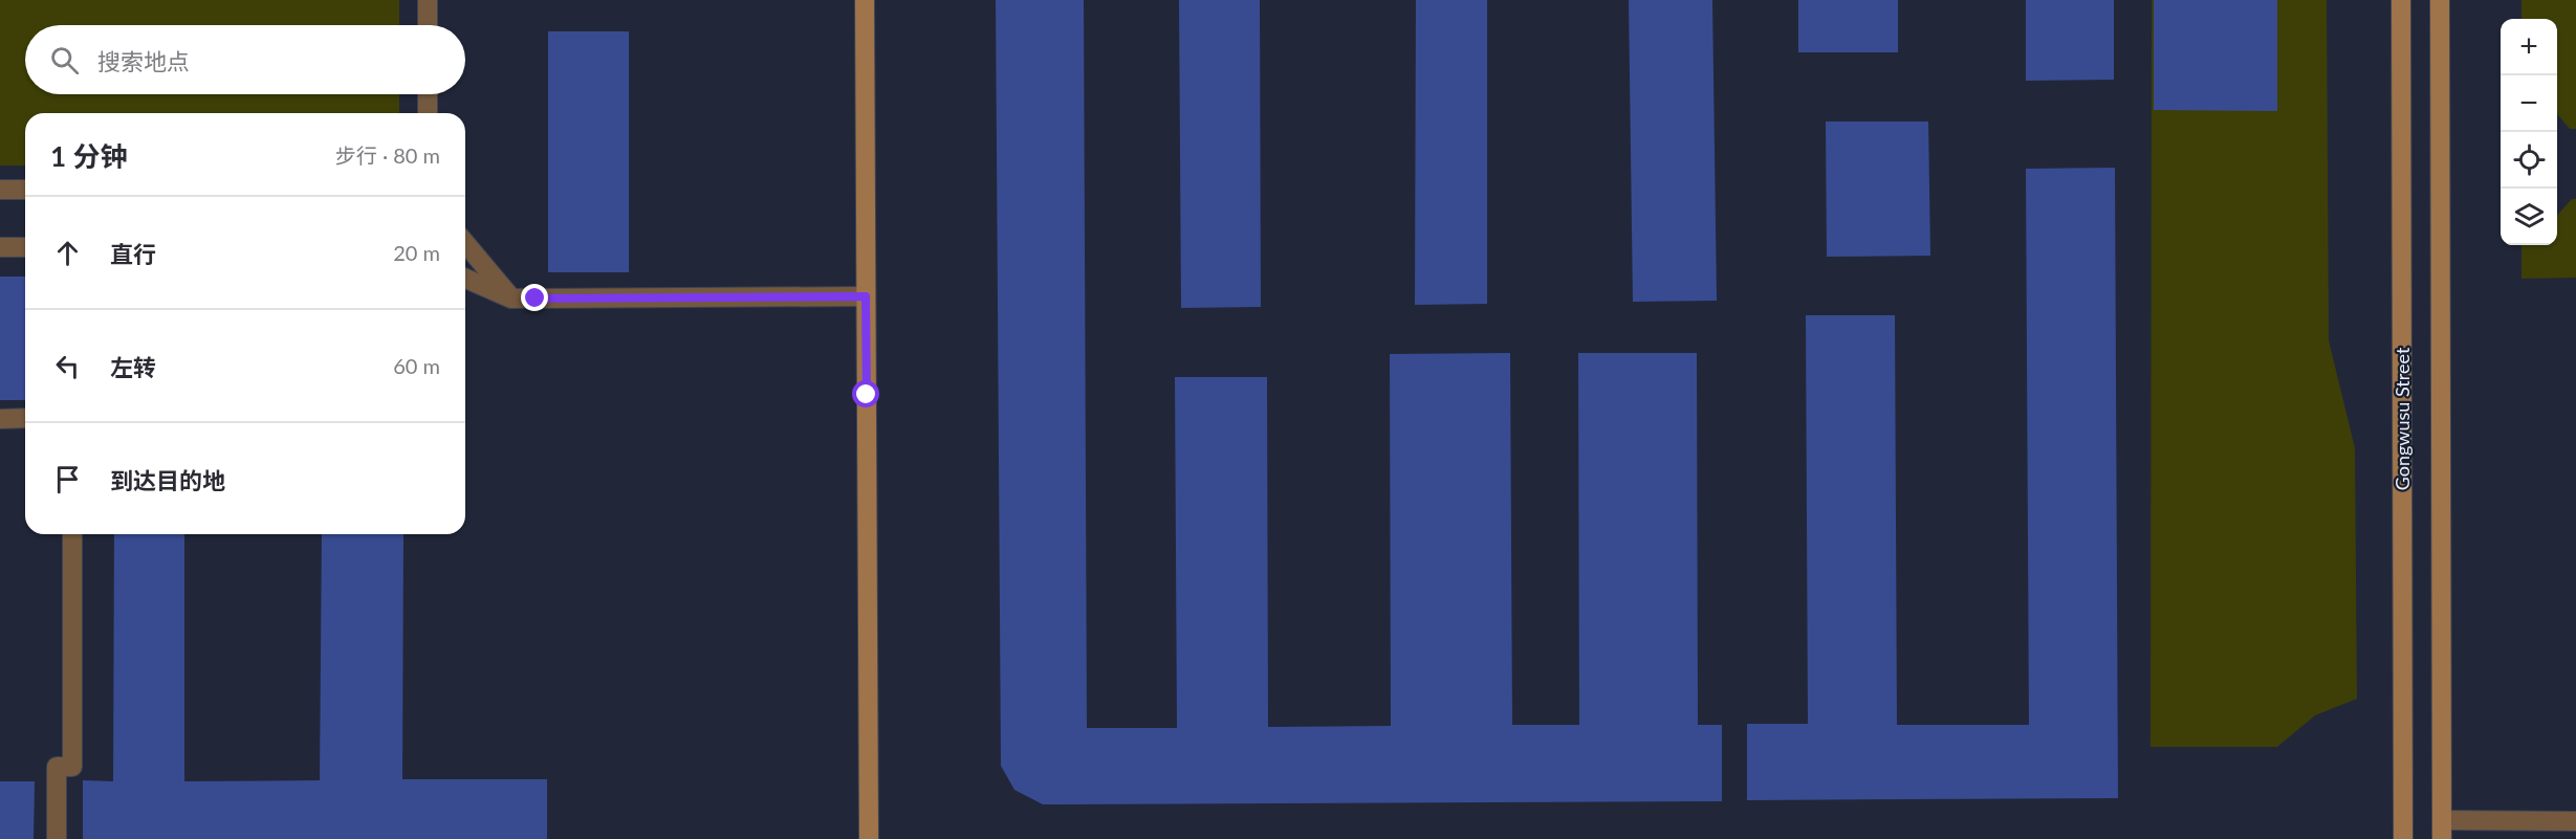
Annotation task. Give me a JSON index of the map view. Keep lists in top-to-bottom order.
{
  "streets": {
    "main road": ["Gongwusu Street"]
  },
  "page": {
    "map_buttons": ["+", "−"],
    "search": "搜索地点",
    "heading": ["1 分钟", "步行 · 80 m"],
    "list": [
      ["直行", "20 m"],
      ["左转", "60 m"],
      "到达目的地"
    ]
  }
}
